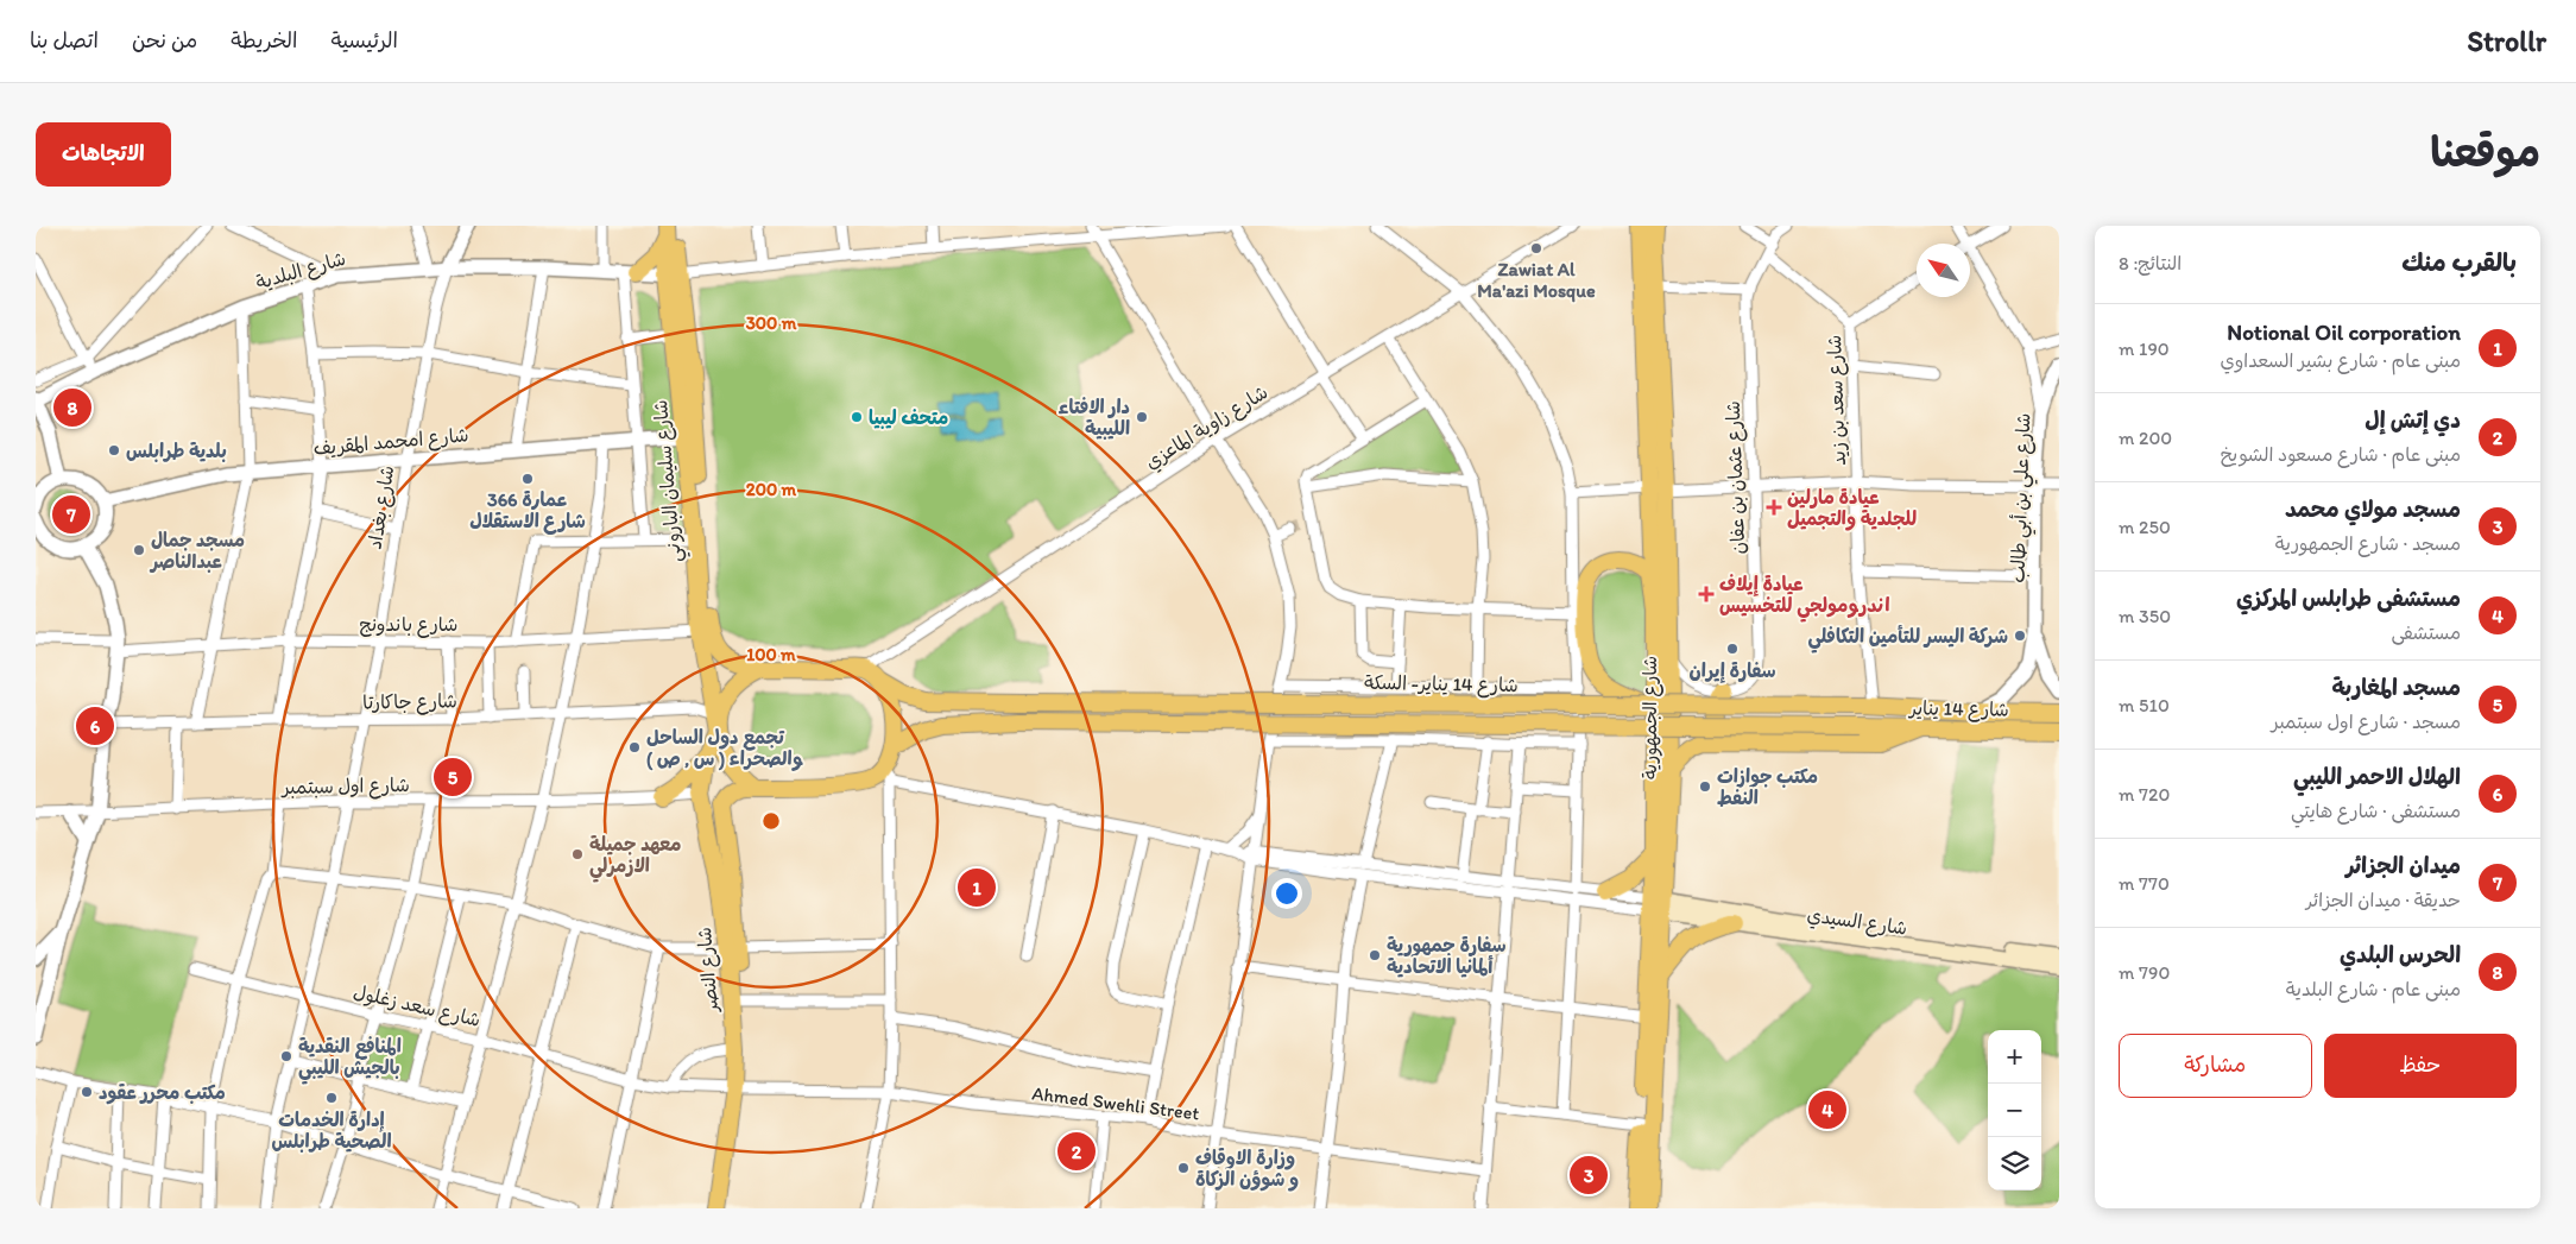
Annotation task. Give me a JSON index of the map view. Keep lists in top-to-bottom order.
{
  "streets": {
    "main road": [
      "شارع سليمان الباروني",
      "شارع 14 يناير- السكة",
      "شارع 14 يناير",
      "شارع الجمهورية",
      "شارع السيدي",
      "شارع النصر"
    ],
    "street": [
      "شارع البلدية",
      "شارع سعد بن زيد",
      "شارع زاوية الماعزي",
      "شارع امحمد المقريف",
      "شارع عثمان بن عفان",
      "شارع علي بن أبي طالب",
      "شارع بغداد",
      "شارع باندونج",
      "شارع جاكارتا",
      "شارع اول سبتمبر",
      "شارع سعد زغلول",
      "Ahmed Swehli Street"
    ]
  },
  "crossings": [
    ["شارع البلدية", "شارع سليمان الباروني"],
    ["شارع البلدية", "شارع بغداد"],
    ["شارع سعد بن زيد", "شارع 14 يناير- السكة"],
    ["شارع زاوية الماعزي", "شارع سليمان الباروني"],
    ["شارع زاوية الماعزي", "شارع 14 يناير- السكة"],
    ["شارع زاوية الماعزي", "شارع النصر"],
    ["شارع امحمد المقريف", "شارع سليمان الباروني"],
    ["شارع امحمد المقريف", "شارع بغداد"],
    ["شارع سليمان الباروني", "شارع باندونج"],
    ["شارع سليمان الباروني", "شارع 14 يناير- السكة"],
    ["شارع سليمان الباروني", "شارع جاكارتا"],
    ["شارع سليمان الباروني", "شارع النصر"],
    ["شارع علي بن أبي طالب", "شارع 14 يناير- السكة"],
    ["شارع بغداد", "شارع باندونج"],
    ["شارع بغداد", "شارع جاكارتا"],
    ["شارع بغداد", "شارع اول سبتمبر"],
    ["شارع بغداد", "شارع سعد زغلول"],
    ["شارع 14 يناير- السكة", "شارع 14 يناير"],
    ["شارع 14 يناير- السكة", "شارع النصر"],
    ["شارع الجمهورية", "شارع السيدي"],
    ["شارع اول سبتمبر", "شارع النصر"],
    ["شارع النصر", "Ahmed Swehli Street"],
    ["شارع سعد زغلول", "Ahmed Swehli Street"]
  ],
  "places": {
    "other": [
      "Zawiat Al Ma'azi Mosque",
      "متحف ليبيا",
      "دار اﻻفتاء الليبية",
      "بلدية طرابلس",
      "عمارة 366 شارع الاستقلال",
      "مسجد جمال عبدالناصر",
      "شركة اليسر للتأمين التكافلي",
      "سفارة إيران",
      "تجمع دول الساحل والصحراء ( س , ص )",
      "مكتب جوازات النفط",
      "معهد جميلة الازمرلي",
      "سفارة جمهورية ألمانيا الاتحادية",
      "المنافع النقدية بالجيش الليبي",
      "مكتب محرر عقود",
      "إدارة الخدمات الصحية طرابلس",
      "وزارة الاوقاف و شوؤن الزكاة"
    ],
    "health": ["عيادة مارلين للجلدية والتجميل", "عيادة إيلاف اندرومولجي للتخسيس"]
  },
  "north": "top left",
  "page": {
    "header": "Strollr",
    "nav": [
      "الرئيسية",
      "الخريطة",
      "من نحن",
      "اتصل بنا"
    ],
    "title": "موقعنا",
    "buttons": [
      "الاتجاهات",
      ["حفظ", "مشاركة"]
    ],
    "heading": ["بالقرب منك", "النتائج: 8"],
    "list": [
      {
        "mark": "1",
        "name": "Notional Oil corporation",
        "note": "مبنى عام · شارع بشير السعداوي",
        "value": "190 m"
      },
      {
        "mark": "2",
        "name": "دي إتش إل",
        "note": "مبنى عام · شارع مسعود الشويخ",
        "value": "200 m"
      },
      {
        "mark": "3",
        "name": "مسجد مولاي محمد",
        "note": "مسجد · شارع الجمهورية",
        "value": "250 m"
      },
      {
        "mark": "4",
        "name": "مستشفى طرابلس المركزي",
        "note": "مستشفى",
        "value": "350 m"
      },
      {
        "mark": "5",
        "name": "مسجد المغاربة",
        "note": "مسجد · شارع اول سبتمبر",
        "value": "510 m"
      },
      {
        "mark": "6",
        "name": "الهلال الاحمر الليبي",
        "note": "مستشفى · شارع هايتي",
        "value": "720 m"
      },
      {
        "mark": "7",
        "name": "ميدان الجزائر",
        "note": "حديقة · ميدان الجزائر",
        "value": "770 m"
      },
      {
        "mark": "8",
        "name": "الحرس البلدي",
        "note": "مبنى عام · شارع البلدية",
        "value": "790 m"
      }
    ],
    "pins": [
      "8",
      "7",
      "6",
      "5",
      "1",
      "4",
      "2",
      "3"
    ],
    "map_buttons": ["+", "−"]
  },
  "rings": ["300 m", "200 m", "100 m"]
}
